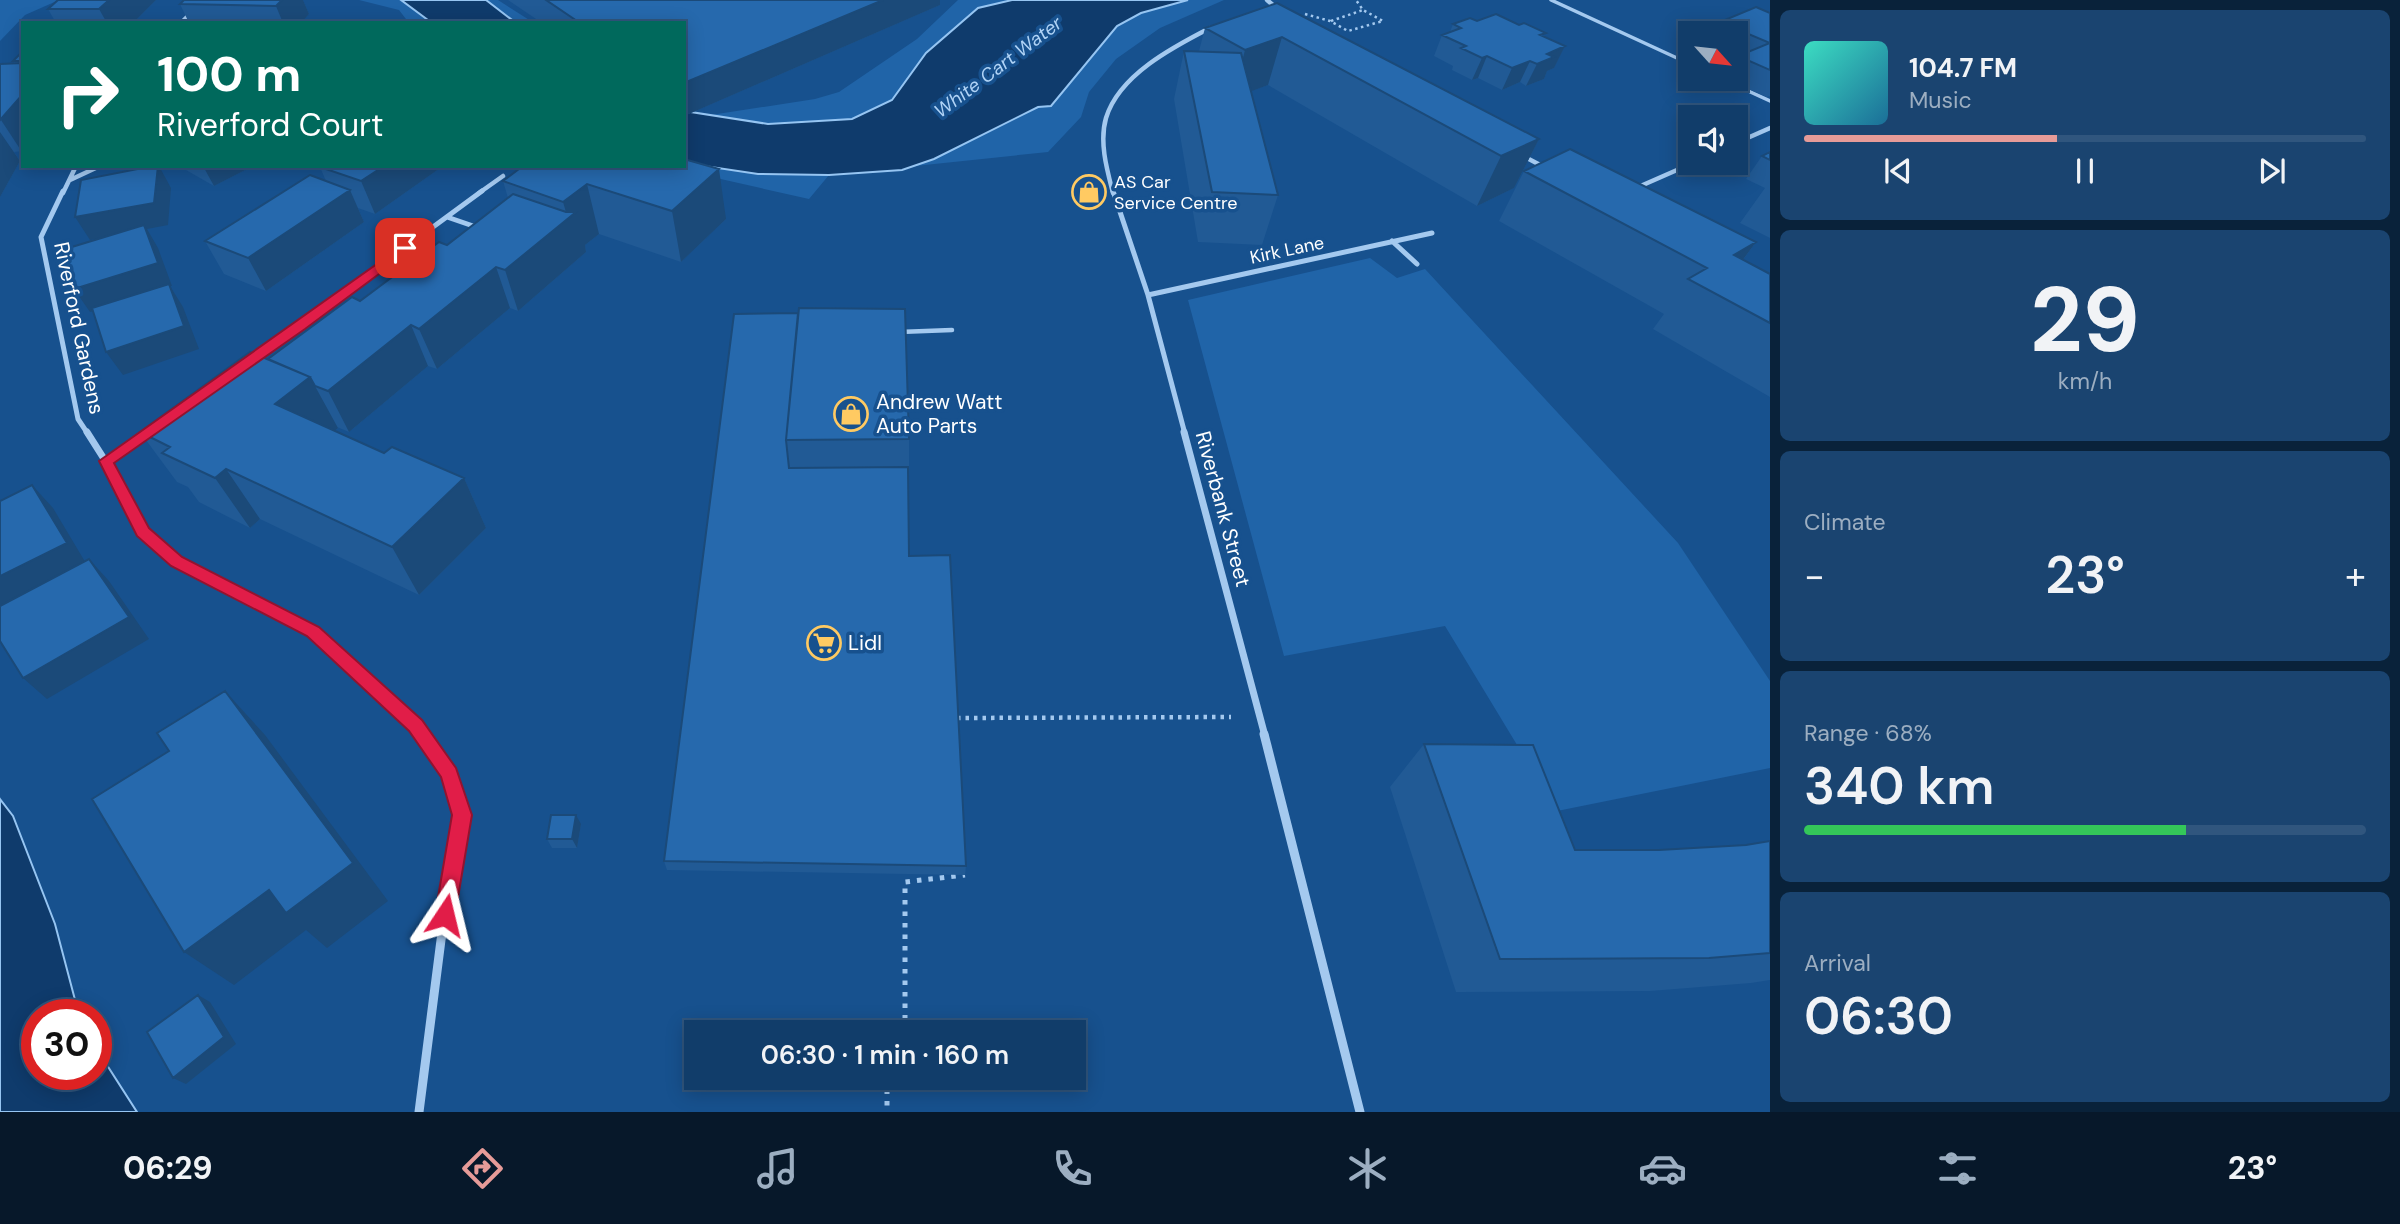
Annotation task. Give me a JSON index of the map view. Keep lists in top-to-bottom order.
{
  "streets": {
    "street": ["Kirk Lane", "Riverford Gardens", "Riverbank Street"]
  },
  "crossings": [
    ["Kirk Lane", "Riverbank Street"]
  ],
  "water": ["White Cart Water"],
  "places": {
    "shop": ["AS Car Service Centre", "Andrew Watt Auto Parts"],
    "supermarket": ["Lidl"]
  },
  "north": "bottom right",
  "page": {
    "turn": ["100 m", "Riverford Court"],
    "song": ["104.7 FM", "Music"],
    "tile": [
      ["29", "km/h"],
      "Climate",
      ["Range · 68%", "340 km"],
      ["Arrival", "06:30"]
    ],
    "heat": ["−", "23°", "+"],
    "limit": "30",
    "trip": "06:30 · 1 min · 160 m",
    "tabs": ["06:29", "23°"]
  }
}
